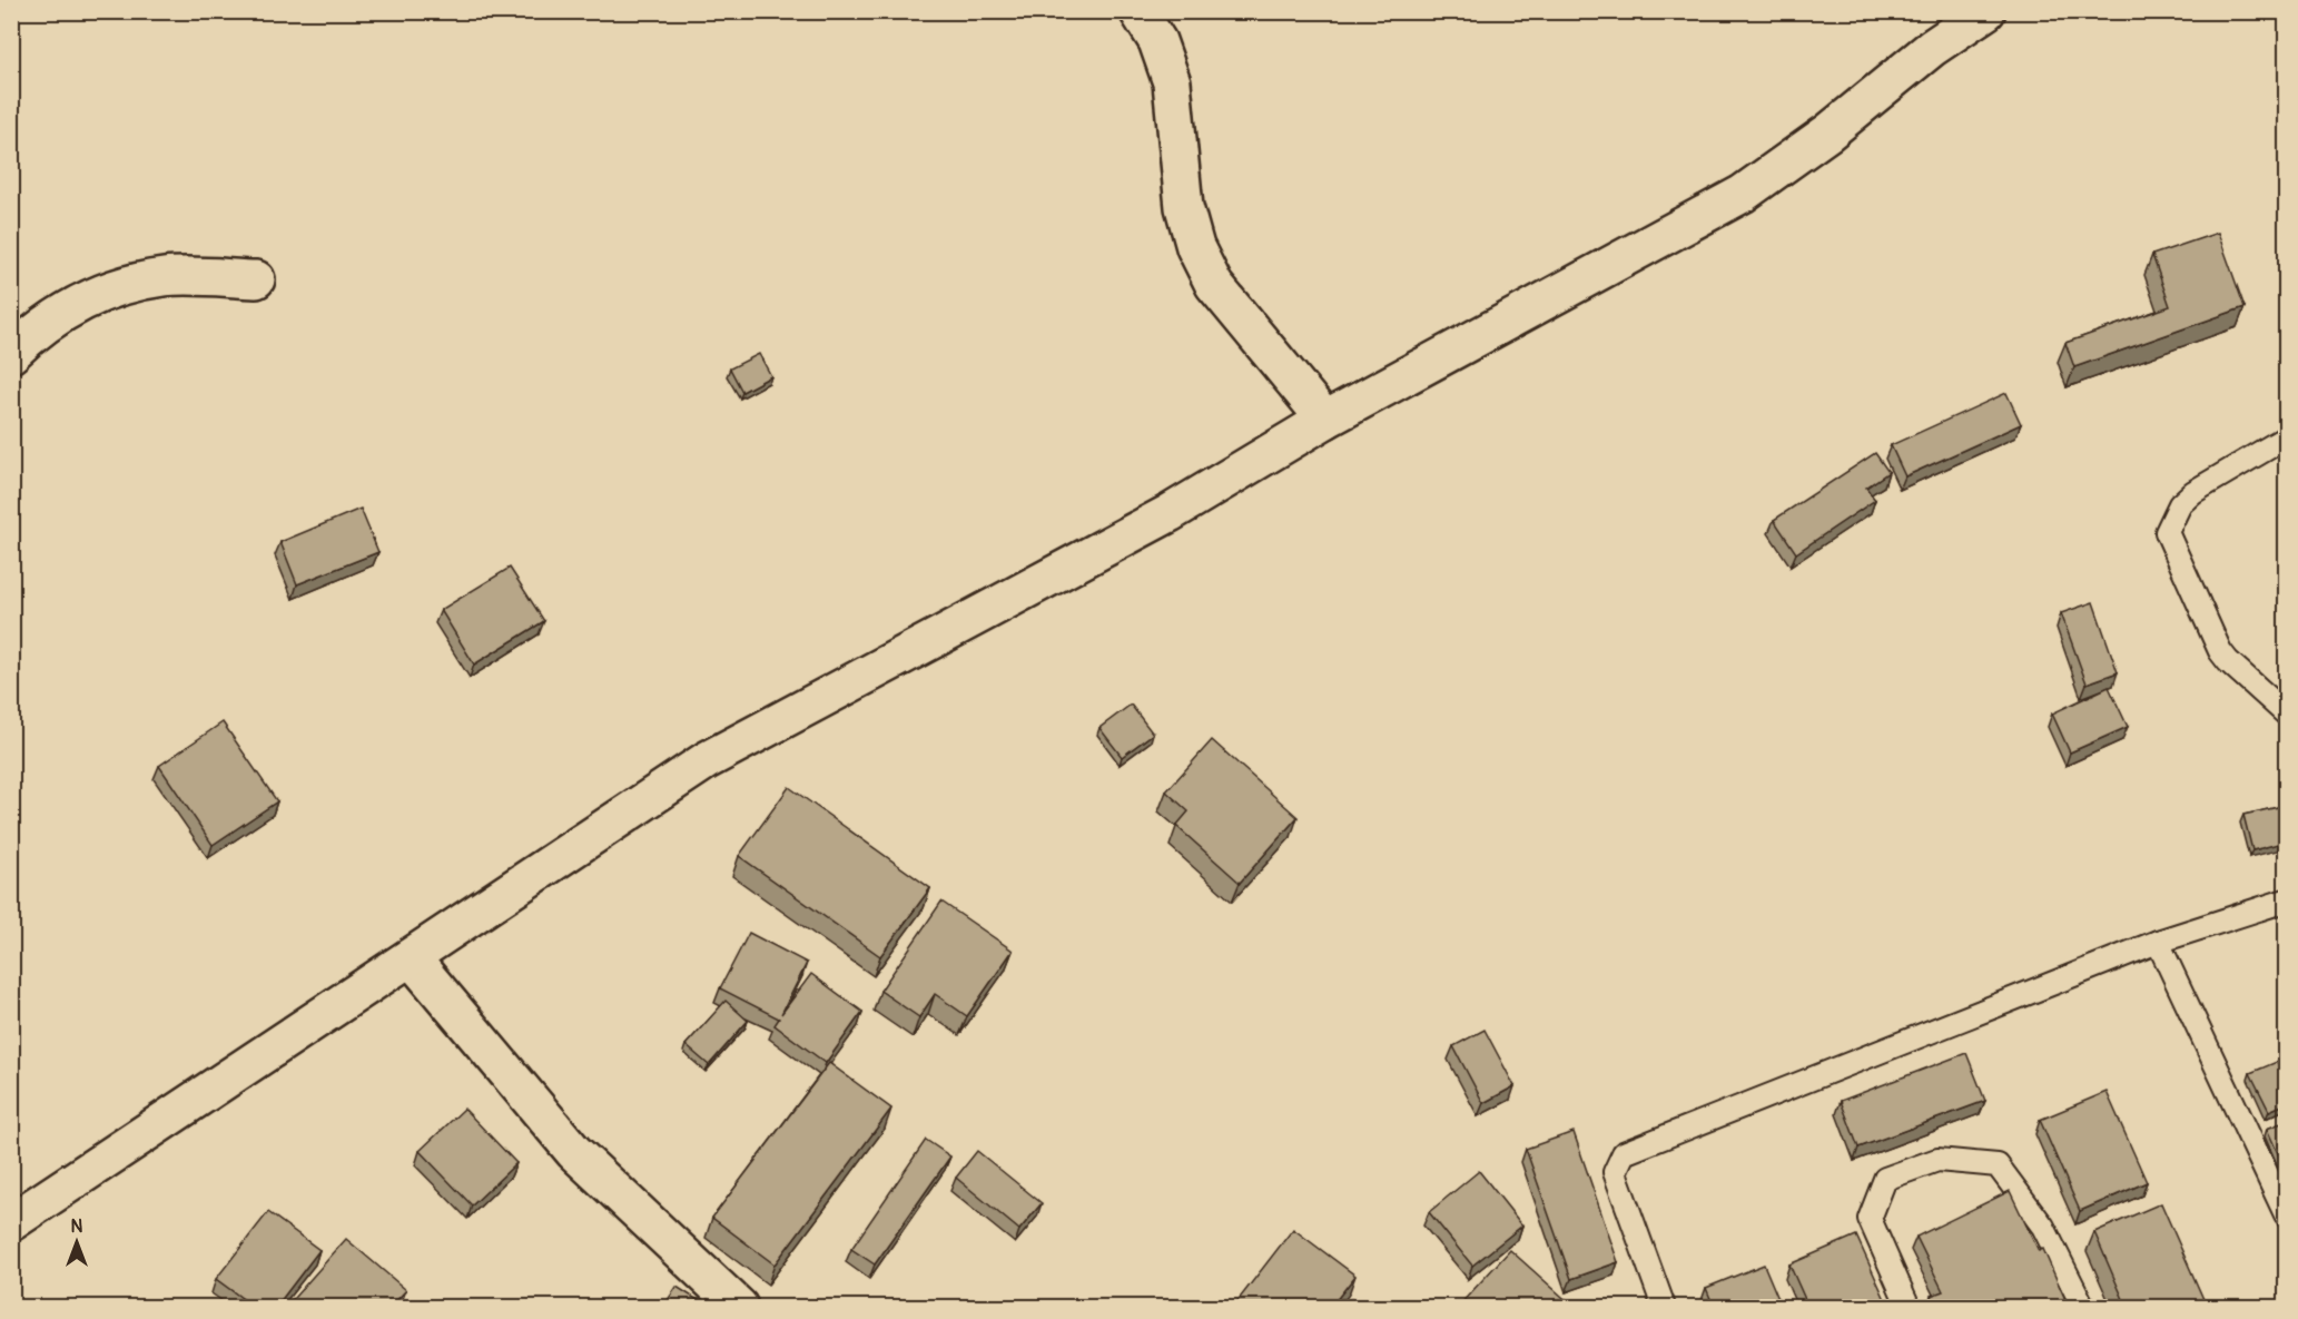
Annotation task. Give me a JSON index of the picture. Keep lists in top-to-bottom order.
{
  "north": "top"
}
